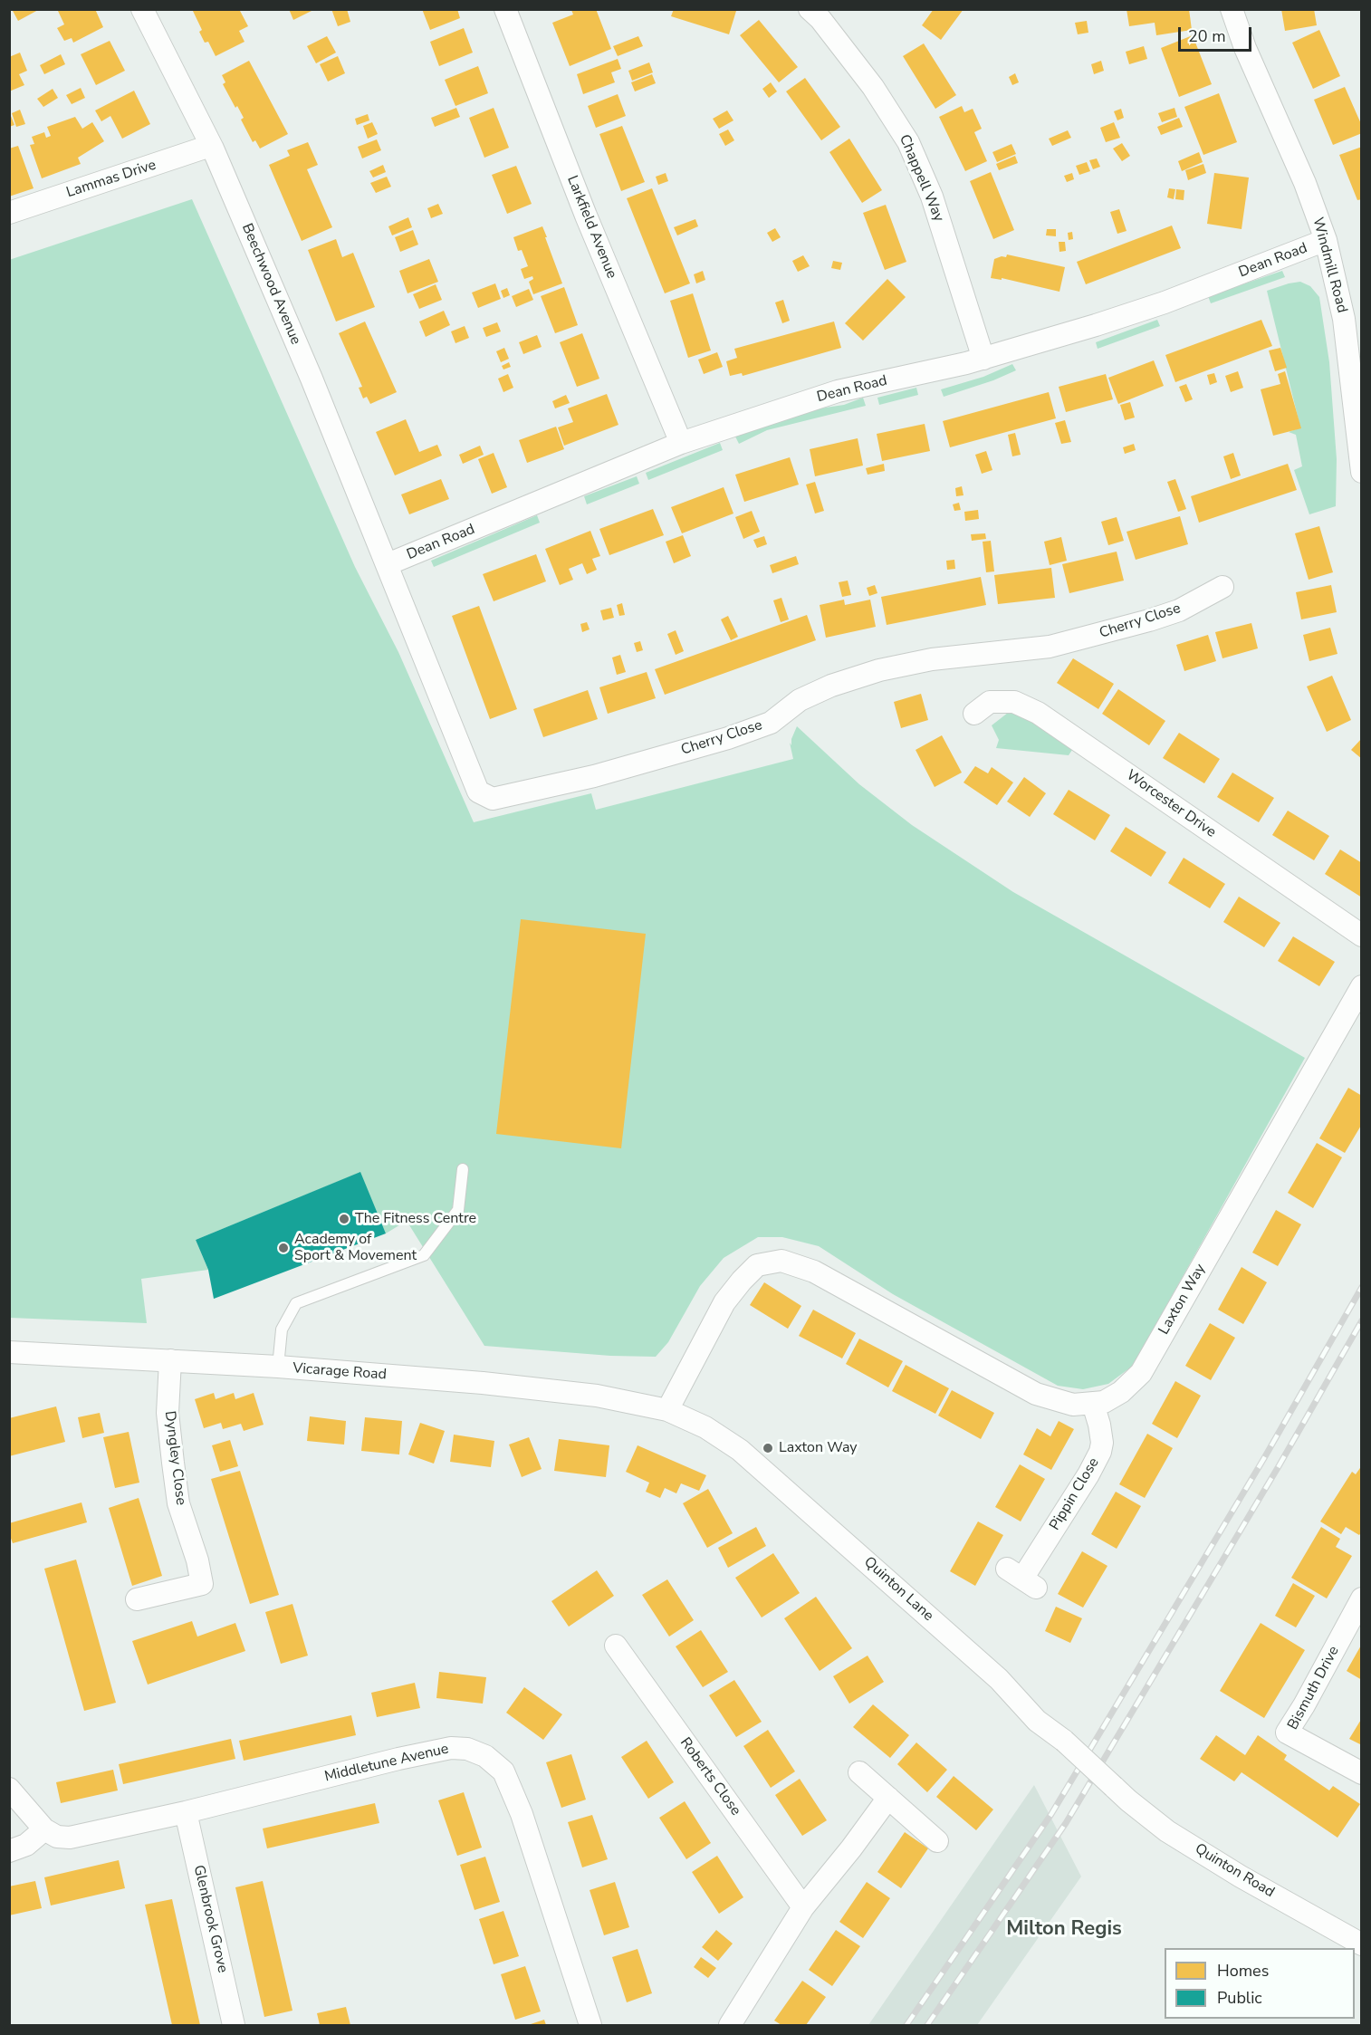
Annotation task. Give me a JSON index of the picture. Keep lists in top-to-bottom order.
{
  "streets": {
    "street": [
      "Chappell Way",
      "Lammas Drive",
      "Larkfield Avenue",
      "Dean Road",
      "Windmill Road",
      "Beechwood Avenue",
      "Cherry Close",
      "Worcester Drive",
      "Laxton Way",
      "Vicarage Road",
      "Dyngley Close",
      "Pippin Close",
      "Quinton Lane",
      "Bismuth Drive",
      "Middletune Avenue",
      "Roberts Close",
      "Quinton Road",
      "Glenbrook Grove"
    ]
  },
  "crossings": [
    ["Chappell Way", "Dean Road"],
    ["Lammas Drive", "Beechwood Avenue"],
    ["Larkfield Avenue", "Dean Road"],
    ["Dean Road", "Windmill Road"],
    ["Dean Road", "Beechwood Avenue"],
    ["Dean Road", "Cherry Close"],
    ["Beechwood Avenue", "Cherry Close"],
    ["Laxton Way", "Vicarage Road"],
    ["Laxton Way", "Pippin Close"],
    ["Laxton Way", "Quinton Lane"],
    ["Vicarage Road", "Dyngley Close"],
    ["Vicarage Road", "Quinton Lane"],
    ["Quinton Lane", "Quinton Road"],
    ["Middletune Avenue", "Glenbrook Grove"]
  ],
  "districts": ["Milton Regis"],
  "places": ["The Fitness Centre", "Academy of Sport & Movement", "Laxton Way"],
  "legend": ["Homes", "Public"],
  "scale_bar": "20 m"
}
